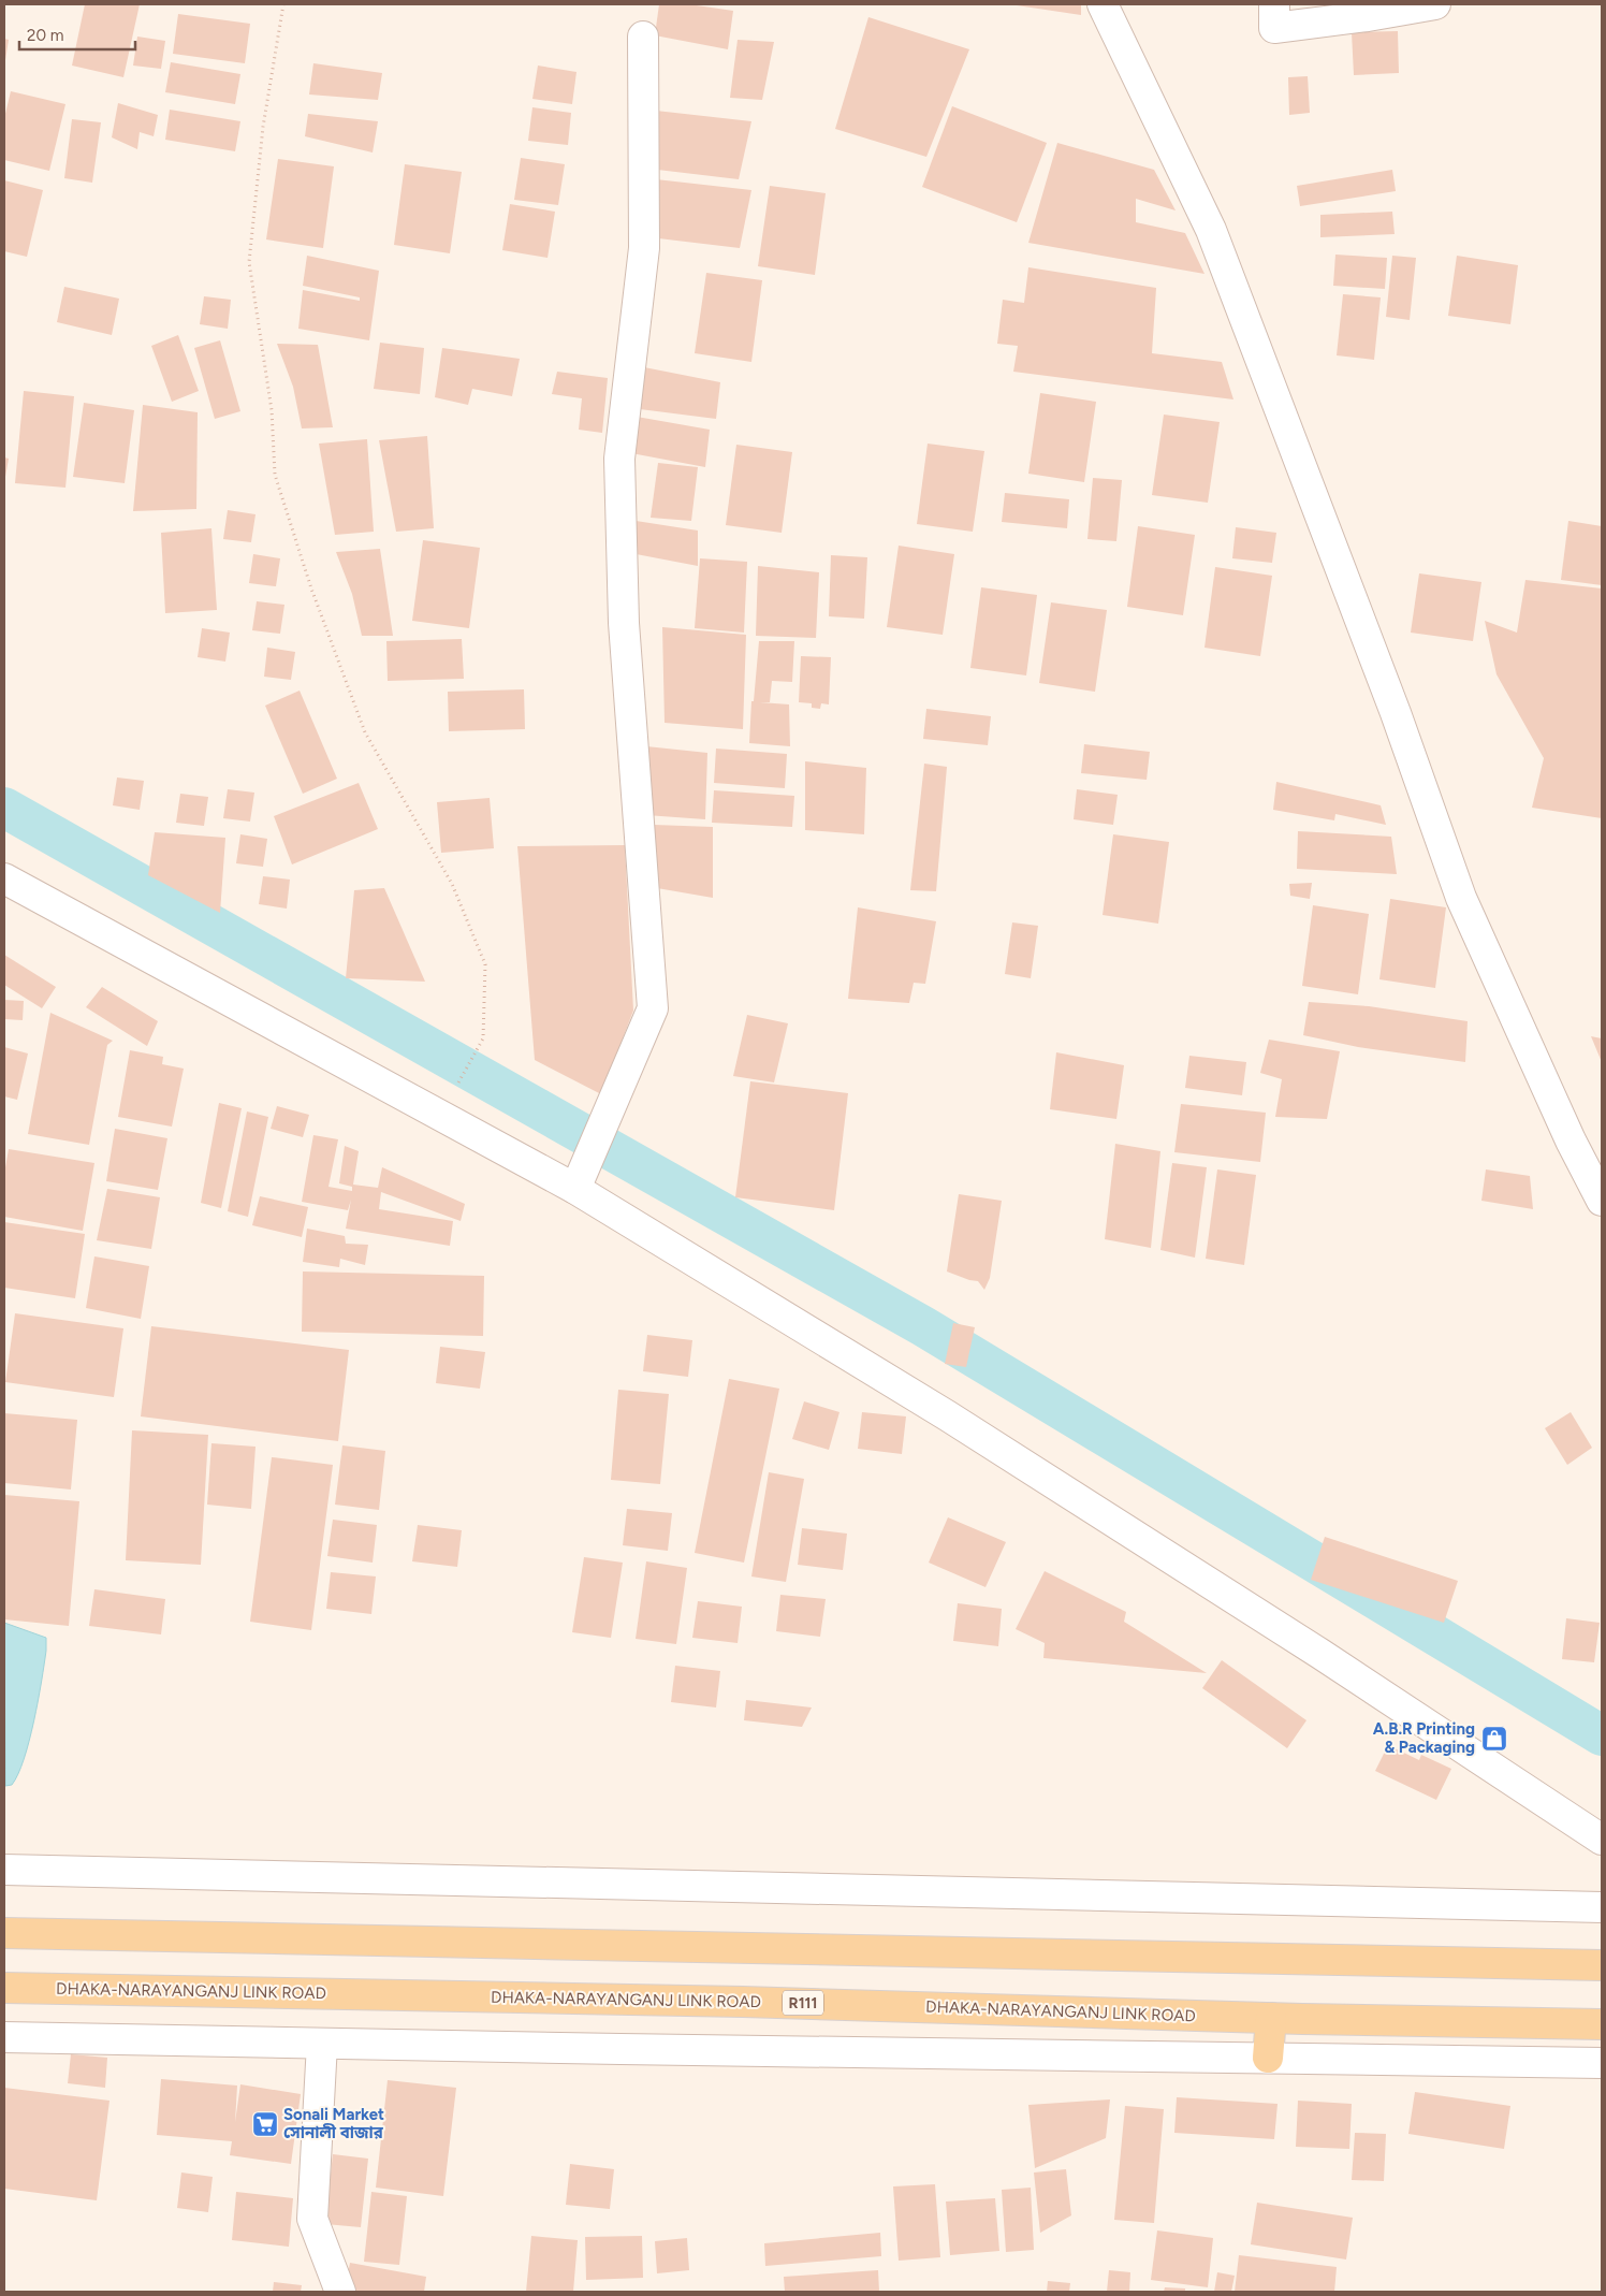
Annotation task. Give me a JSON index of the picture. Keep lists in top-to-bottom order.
{
  "streets": {
    "main road": ["DHAKA-NARAYANGANJ LINK ROAD", "R111"]
  },
  "places": {
    "shop": ["A.B.R Printing & Packaging"],
    "supermarket": ["Sonali Market সোনালী বাজার"]
  },
  "scale_bar": "20 m"
}
